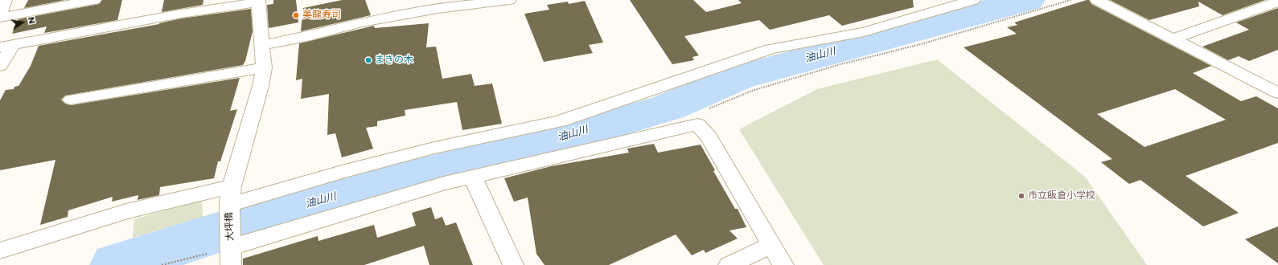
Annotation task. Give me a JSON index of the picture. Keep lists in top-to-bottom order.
{
  "streets": {
    "street": ["大坪橋"]
  },
  "water": ["油山川"],
  "places": ["美龍寿司", "まきの木", "市立飯倉小学校"],
  "north": "right"
}
